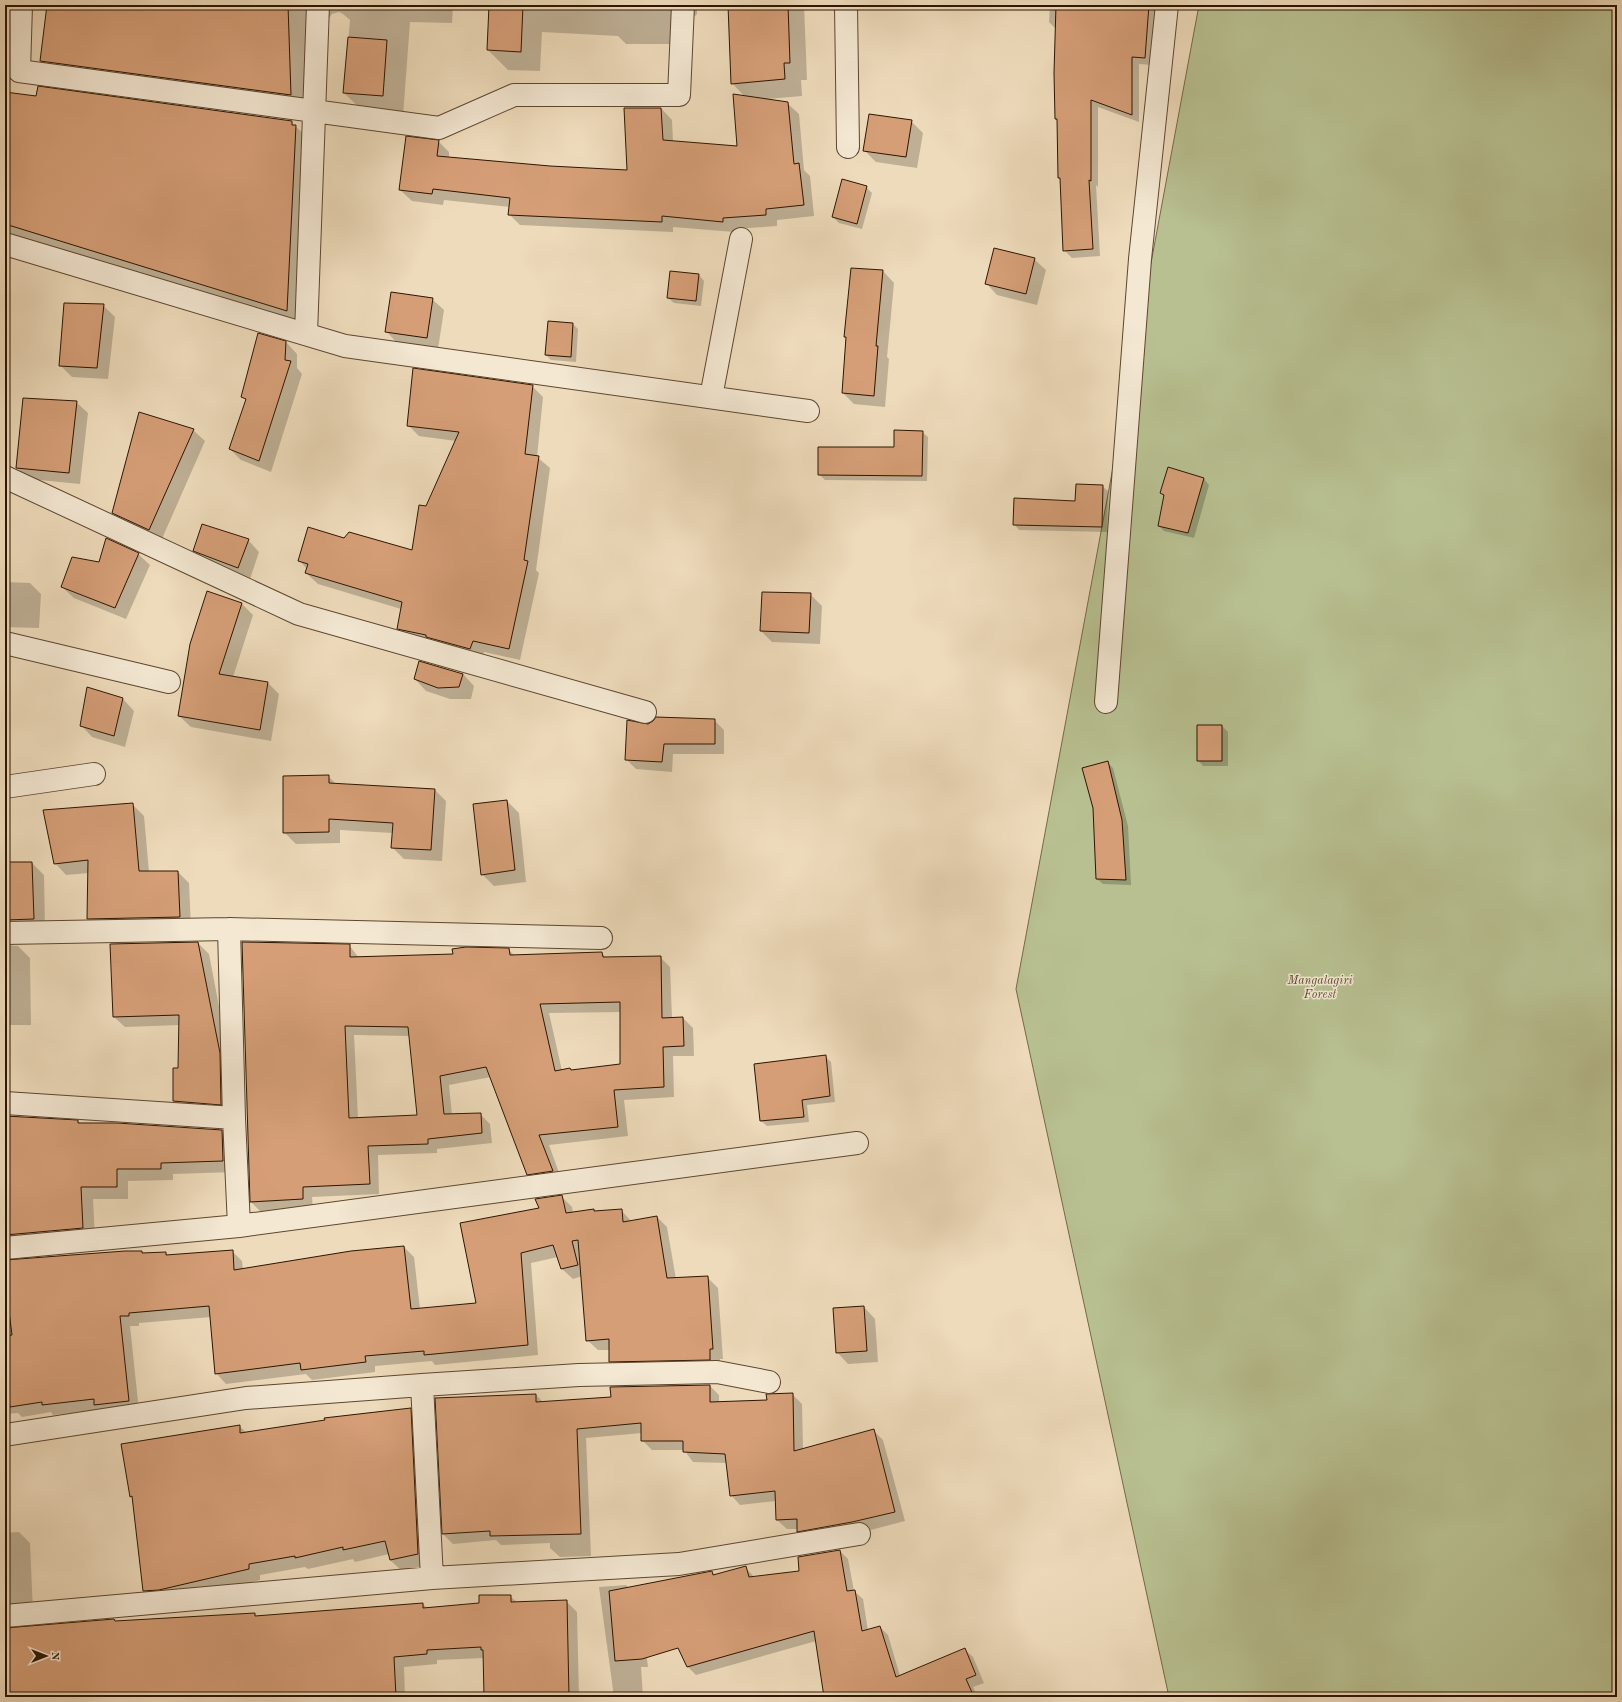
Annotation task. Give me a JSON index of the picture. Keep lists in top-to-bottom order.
{
  "parks": ["Mangalagiri Forest"],
  "north": "right"
}
